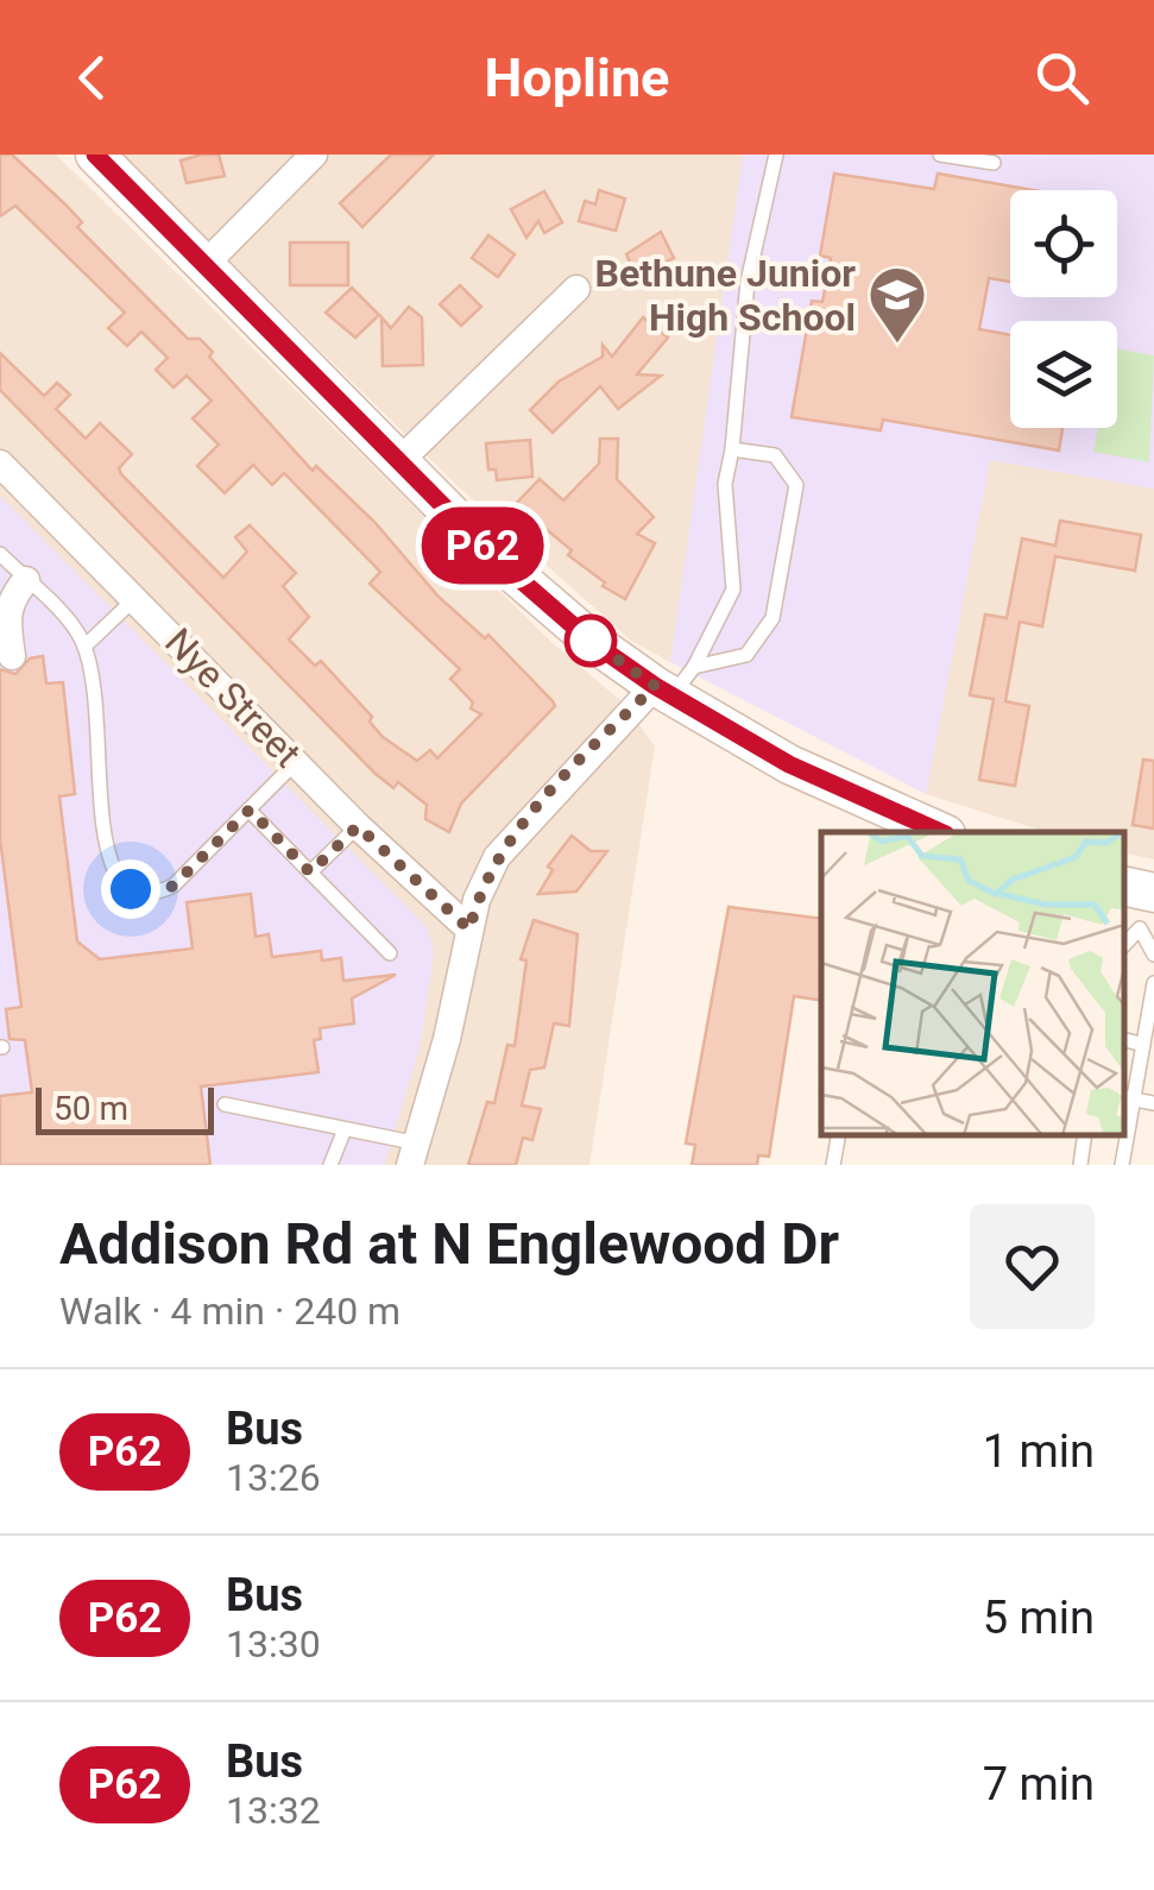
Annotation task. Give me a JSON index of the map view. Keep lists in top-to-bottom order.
{
  "streets": {
    "street": ["Nye Street"]
  },
  "places": {
    "school or university": ["Bethune Junior High School"]
  },
  "lines": ["bus line P62"],
  "scale_bar": "50 m",
  "page": {
    "header": "Hopline",
    "on_map": "P62",
    "scale": "50 m",
    "heading": ["Addison Rd at N Englewood Dr", "Walk · 4 min · 240 m"],
    "list": [
      {
        "mark": "P62",
        "name": "Bus",
        "note": "13:26",
        "value": "1 min"
      },
      {
        "mark": "P62",
        "name": "Bus",
        "note": "13:30",
        "value": "5 min"
      },
      {
        "mark": "P62",
        "name": "Bus",
        "note": "13:32",
        "value": "7 min"
      }
    ]
  }
}
